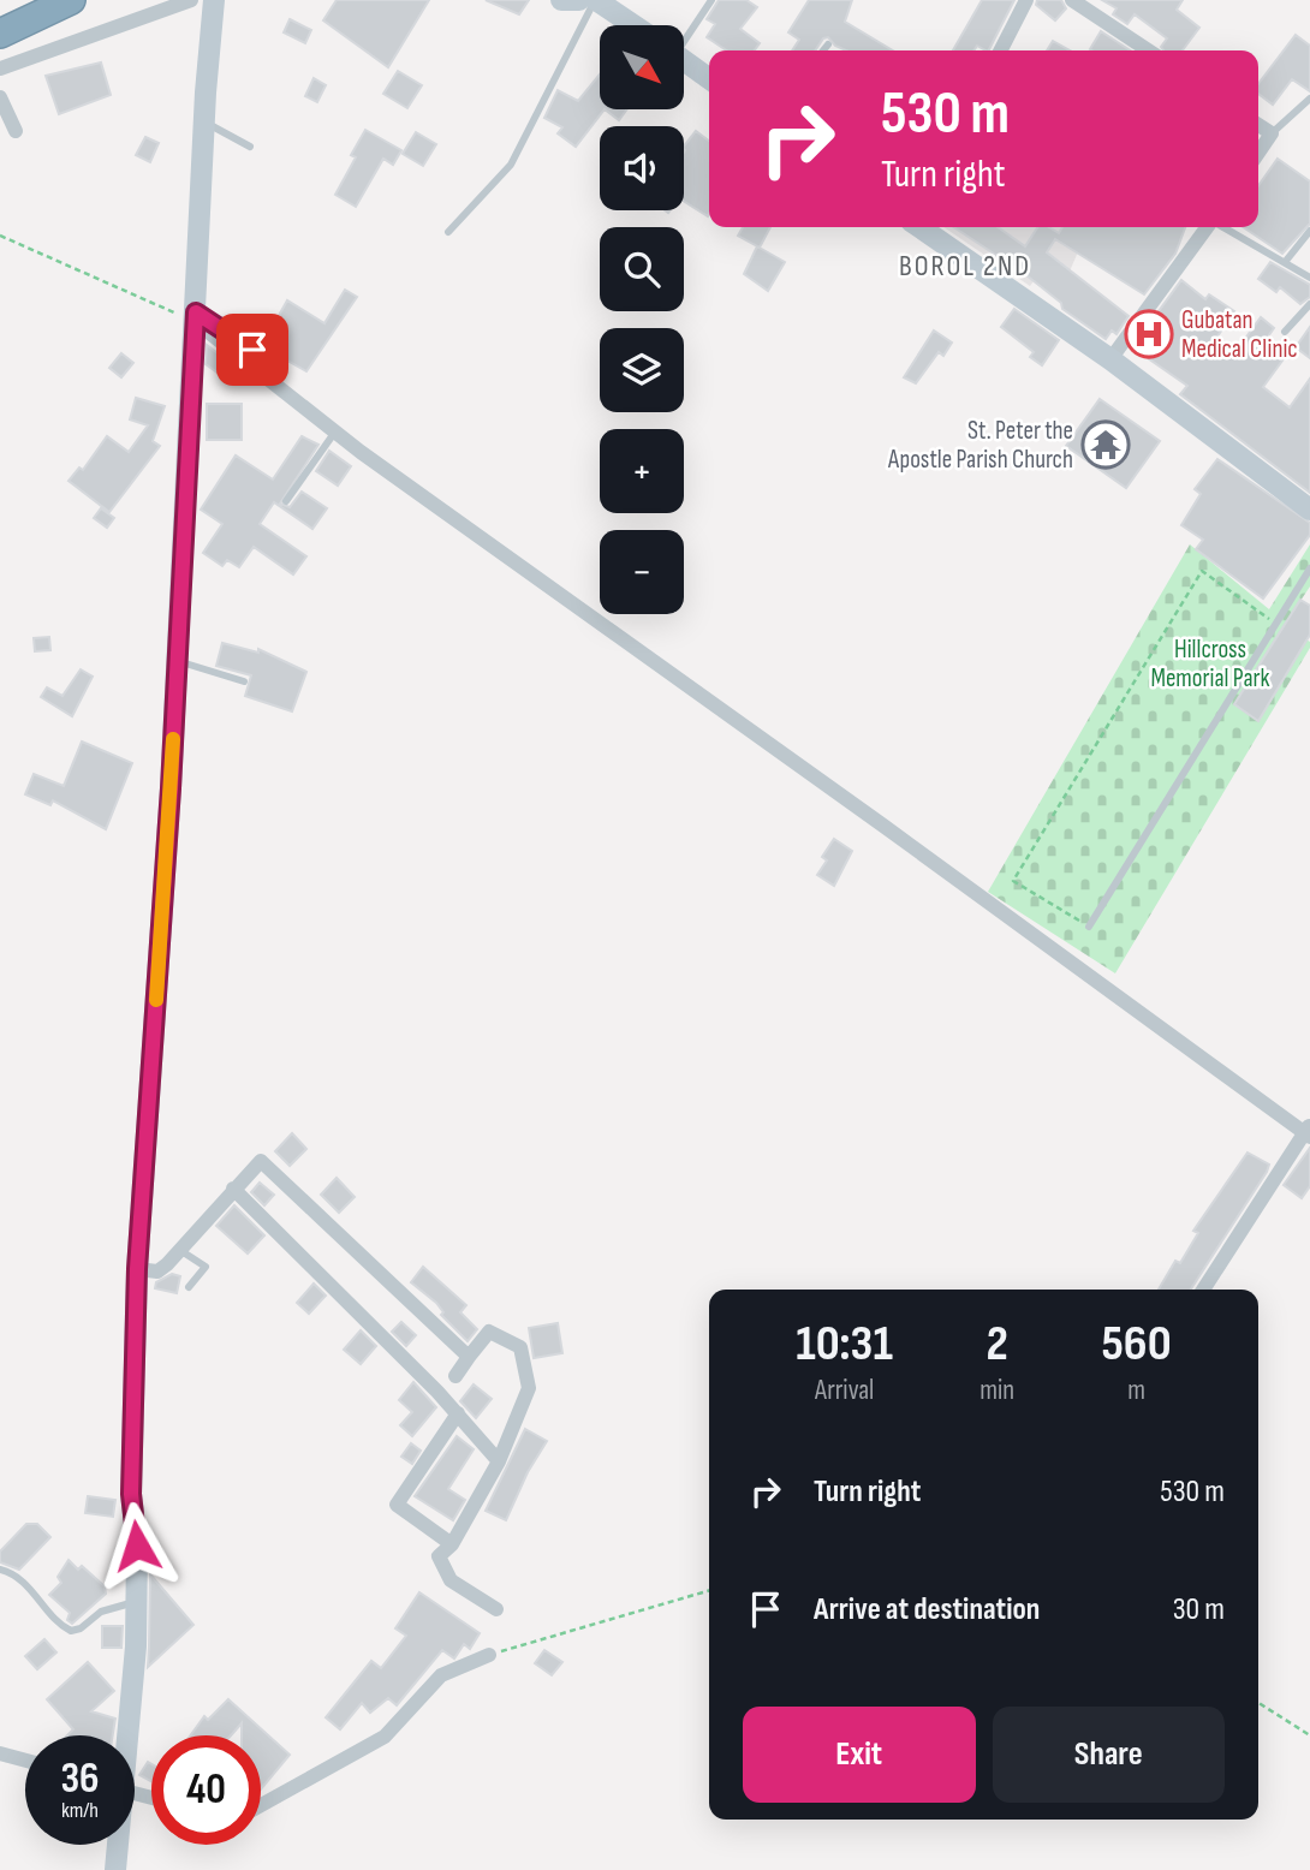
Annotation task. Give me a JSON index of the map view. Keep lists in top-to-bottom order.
{
  "districts": ["BOROL 2ND"],
  "parks": ["Hillcross Memorial Park"],
  "places": {
    "hospital": ["Gubatan Medical Clinic"],
    "temple": ["St. Peter the Apostle Parish Church"]
  },
  "north": "bottom right",
  "page": {
    "map_buttons": ["+", "−"],
    "turn": ["530 m", "Turn right"],
    "eta": [
      "10:31",
      "Arrival",
      "2",
      "min",
      "560",
      "m"
    ],
    "list": [
      {
        "name": "Turn right",
        "value": "530 m"
      },
      {
        "name": "Arrive at destination",
        "value": "30 m"
      }
    ],
    "buttons": ["Exit", "Share"],
    "speed": "36 km/h",
    "limit": "40"
  }
}
